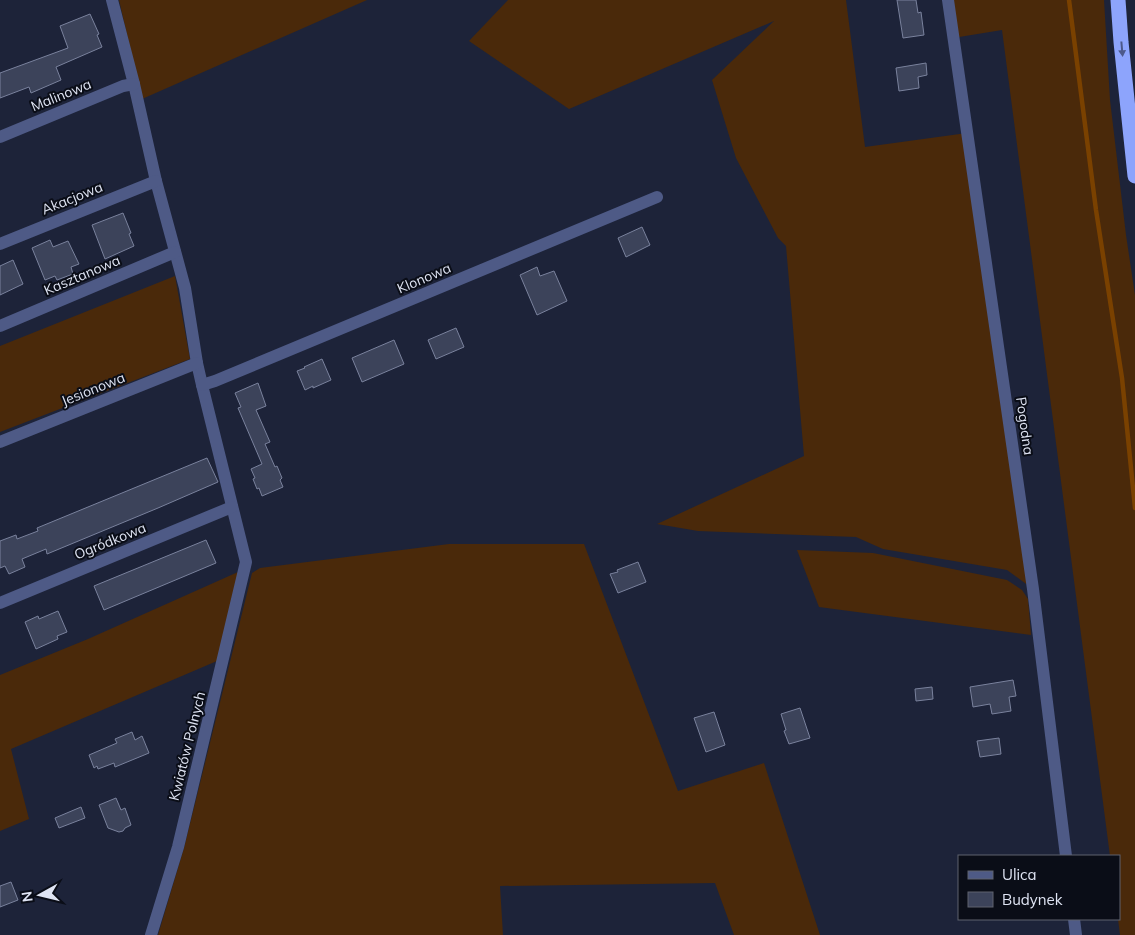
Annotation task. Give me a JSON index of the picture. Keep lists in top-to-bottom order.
{
  "streets": {
    "street": [
      "Malinowa",
      "Akacjowa",
      "Kasztanowa",
      "Klonowa",
      "Jesionowa",
      "Pogodna",
      "Ogródkowa",
      "Kwiatów Polnych"
    ]
  },
  "crossings": [
    ["Ogródkowa", "Kwiatów Polnych"]
  ],
  "legend": ["Ulica", "Budynek"],
  "north": "left"
}
